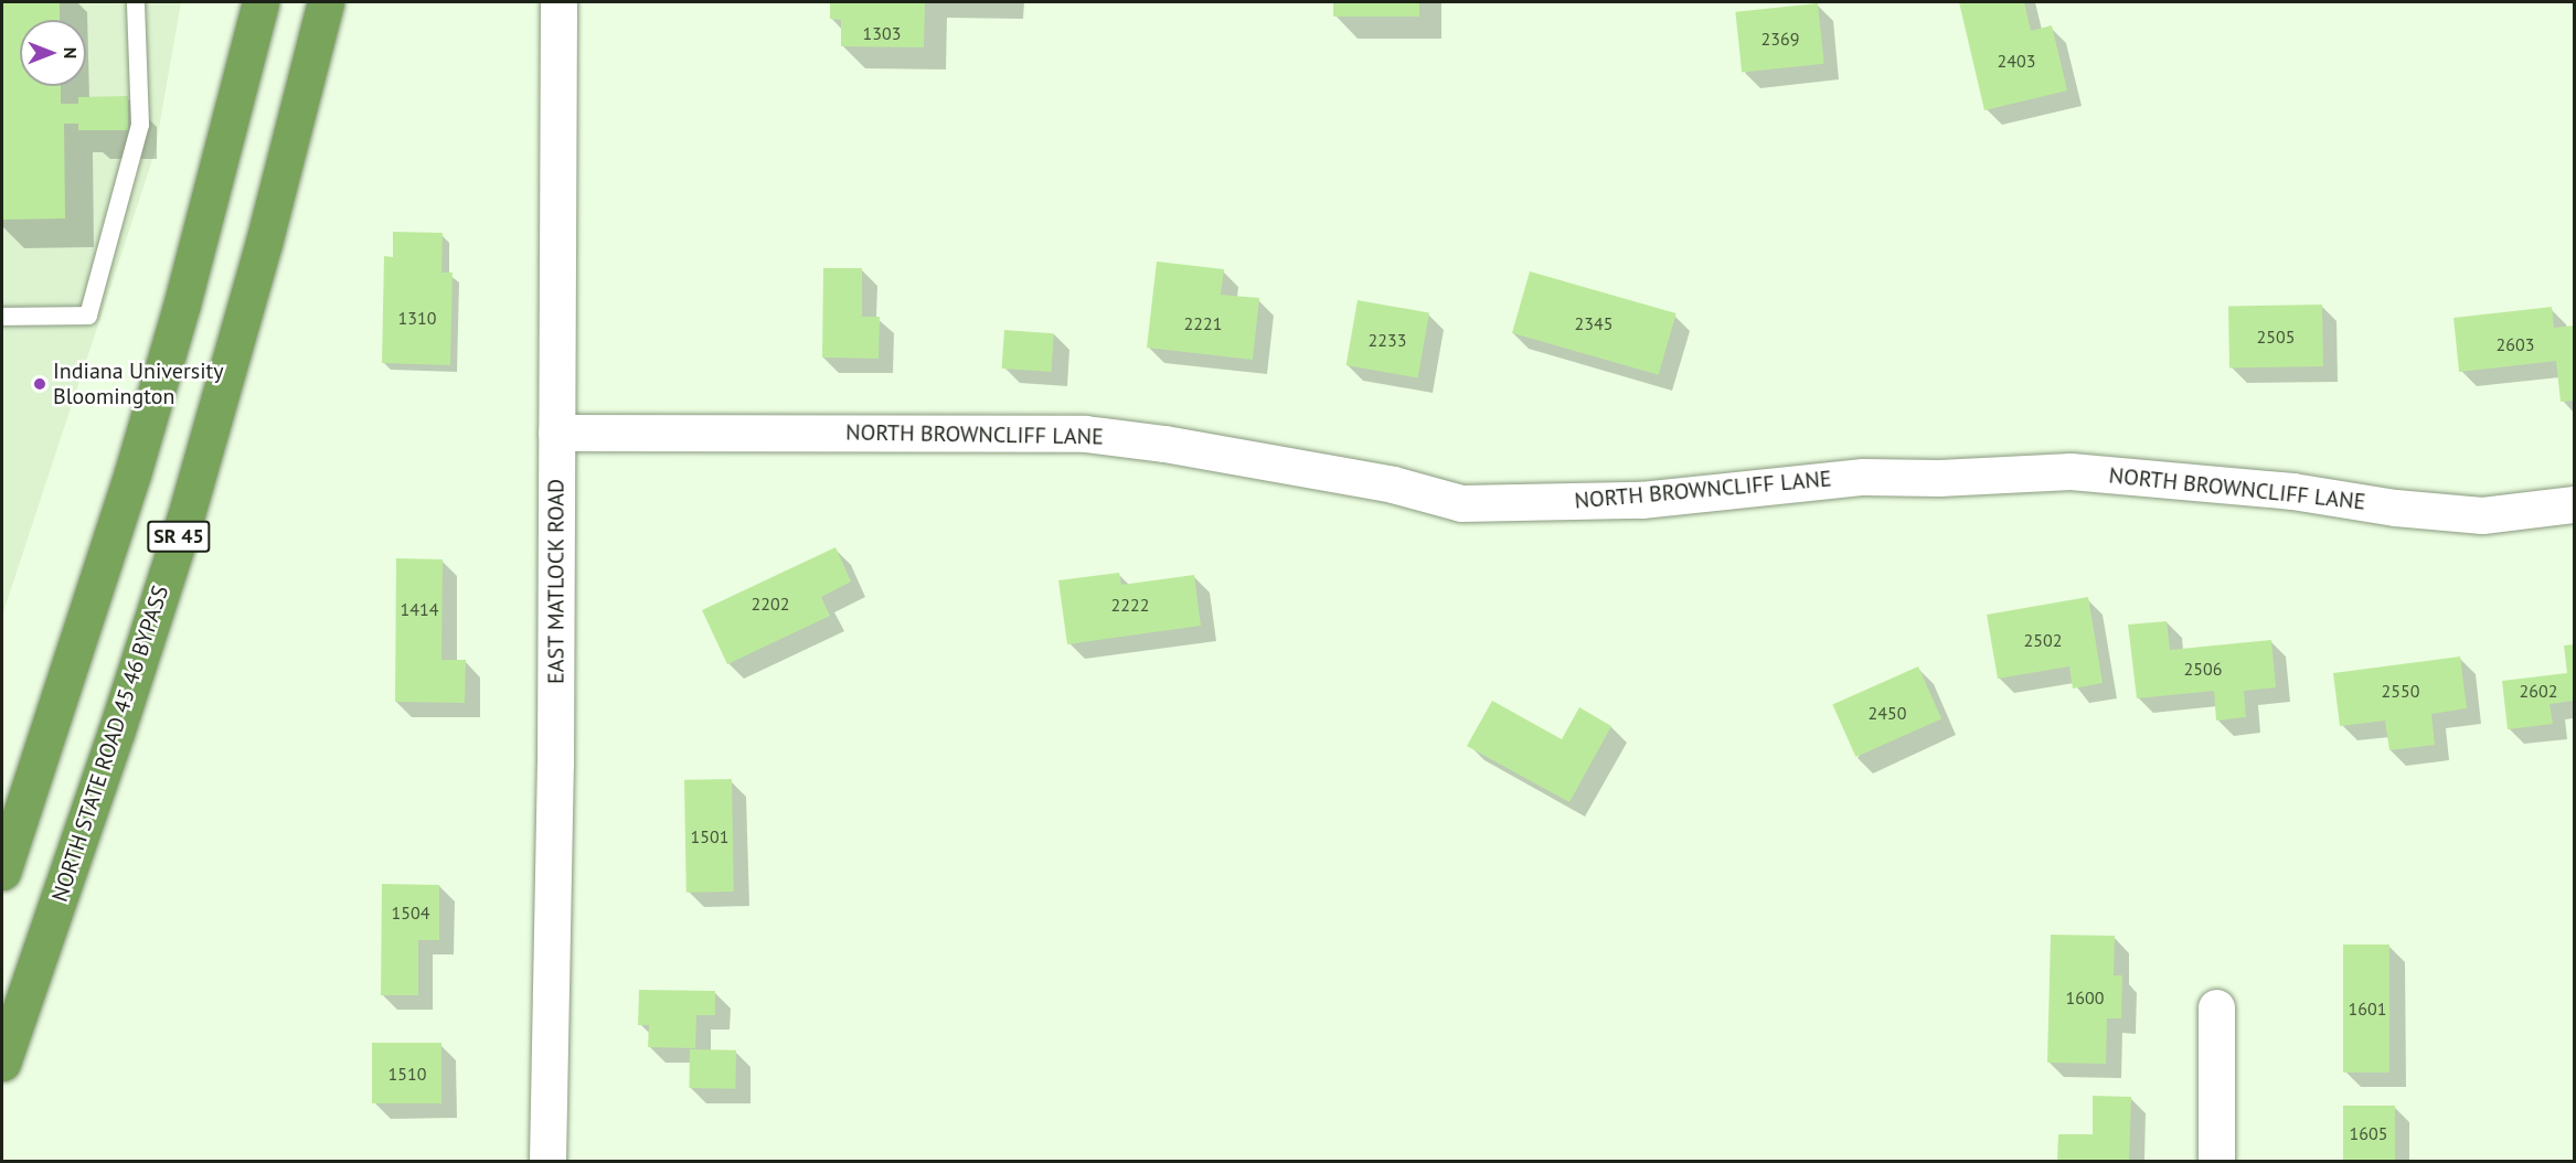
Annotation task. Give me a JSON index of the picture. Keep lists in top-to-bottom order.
{
  "streets": {
    "highway": ["SR 45", "NORTH STATE ROAD 45 46 BYPASS"],
    "street": ["NORTH BROWNCLIFF LANE", "EAST MATLOCK ROAD"]
  },
  "crossings": [
    ["NORTH BROWNCLIFF LANE", "EAST MATLOCK ROAD"]
  ],
  "places": ["Indiana University Bloomington"],
  "house_numbers": [
    "1303",
    "2369",
    "2403",
    "1310",
    "2221",
    "2345",
    "2505",
    "2233",
    "2603",
    "2202",
    "2222",
    "1414",
    "2502",
    "2506",
    "2550",
    "2602",
    "2450",
    "1501",
    "1504",
    "1600",
    "1601",
    "1510",
    "1605"
  ],
  "north": "right"
}
